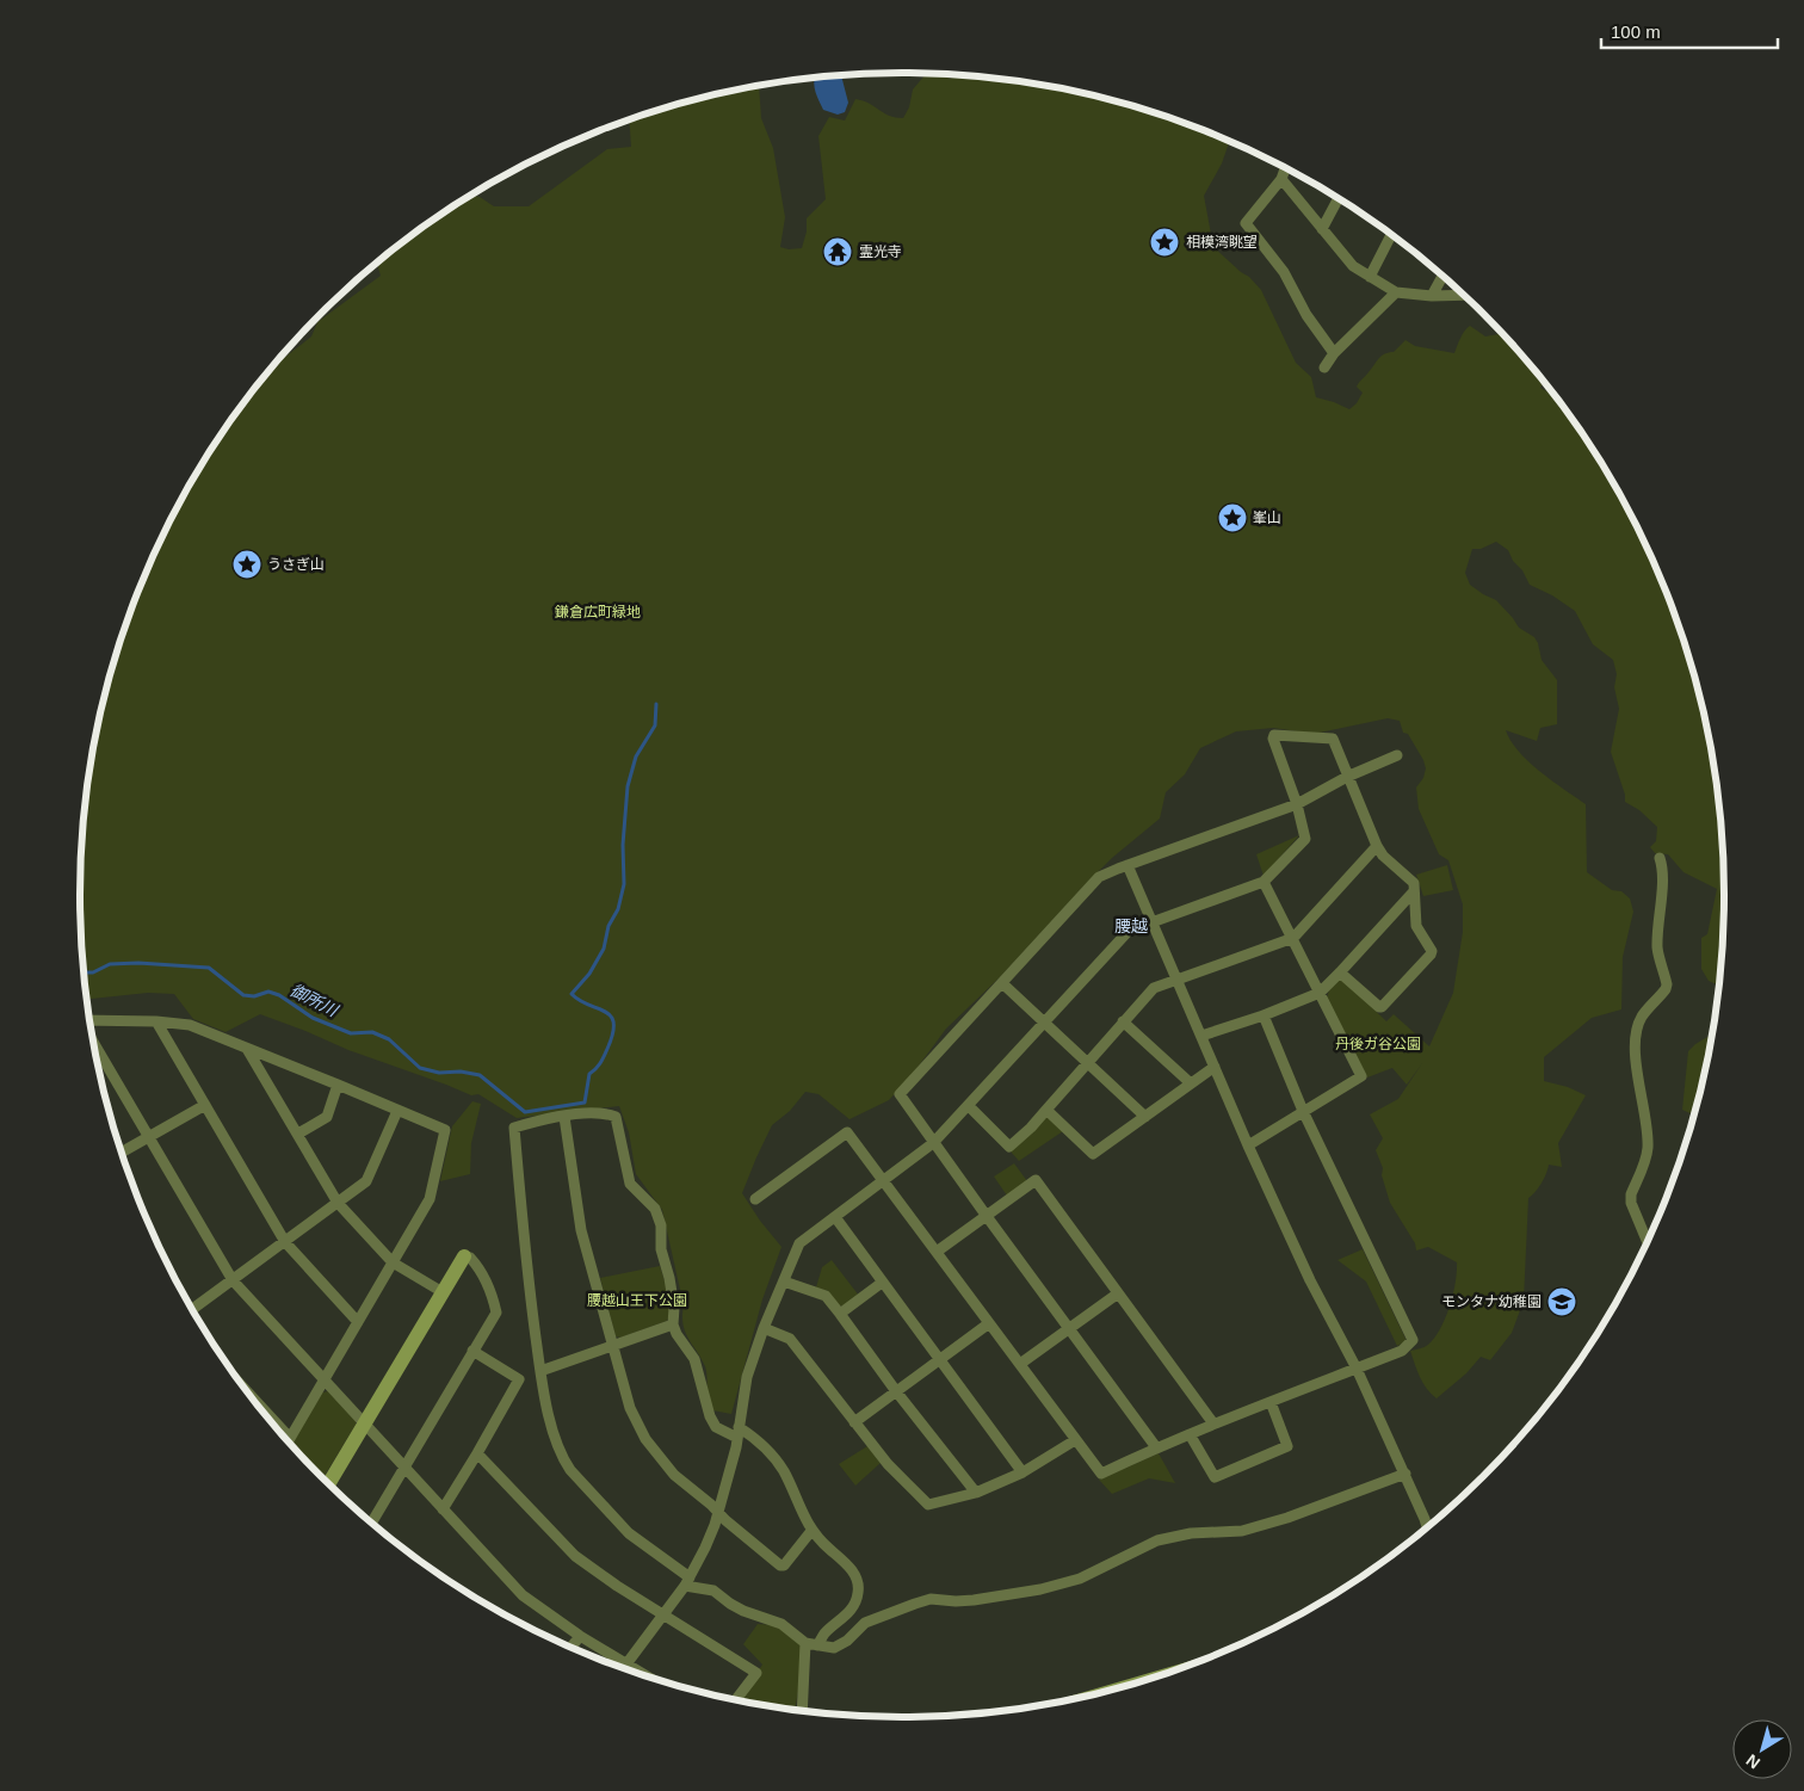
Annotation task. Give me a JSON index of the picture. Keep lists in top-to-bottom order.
{
  "districts": ["腰越"],
  "water": ["御所川"],
  "parks": ["鎌倉広町緑地", "丹後ガ谷公園", "腰越山王下公園"],
  "places": {
    "place": ["相模湾眺望", "峯山", "うさぎ山"],
    "temple": ["霊光寺"],
    "school or university": ["モンタナ幼稚園"]
  },
  "scale_bar": "100 m",
  "north": "bottom left"
}
